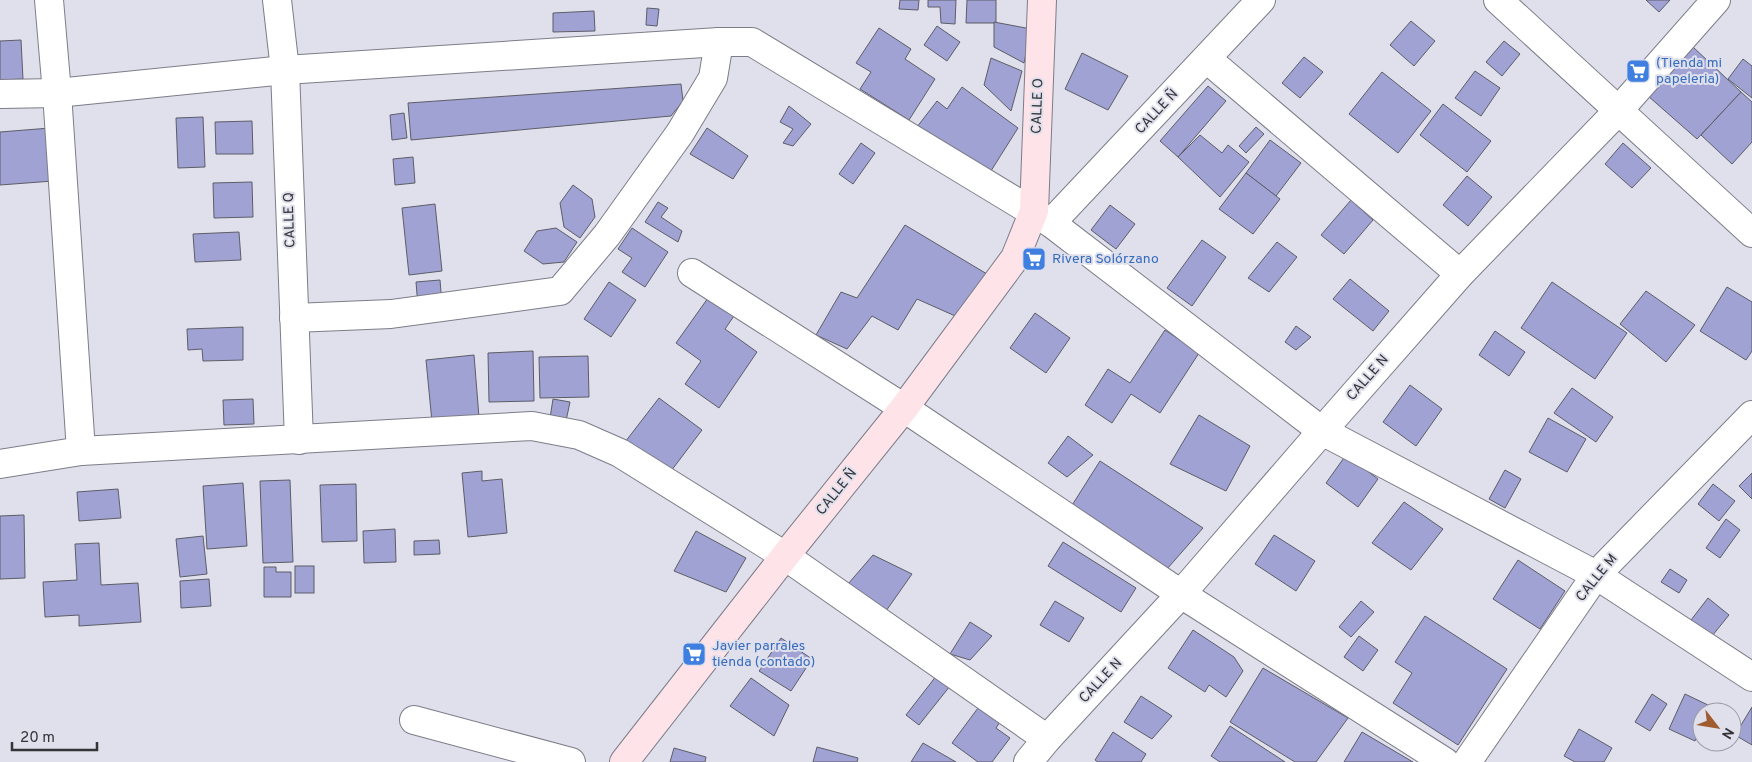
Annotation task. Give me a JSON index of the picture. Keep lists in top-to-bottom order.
{
  "streets": {
    "street": [
      "CALLE O",
      "CALLE Ñ",
      "CALLE Q",
      "CALLE N",
      "CALLE M"
    ]
  },
  "crossings": [
    ["CALLE O", "CALLE Ñ"]
  ],
  "places": {
    "supermarket": ["(Tienda mi papeleria)", "Rivera Solórzano", "Javier parrales tienda (contado)"]
  },
  "scale_bar": "20 m",
  "north": "bottom right"
}
